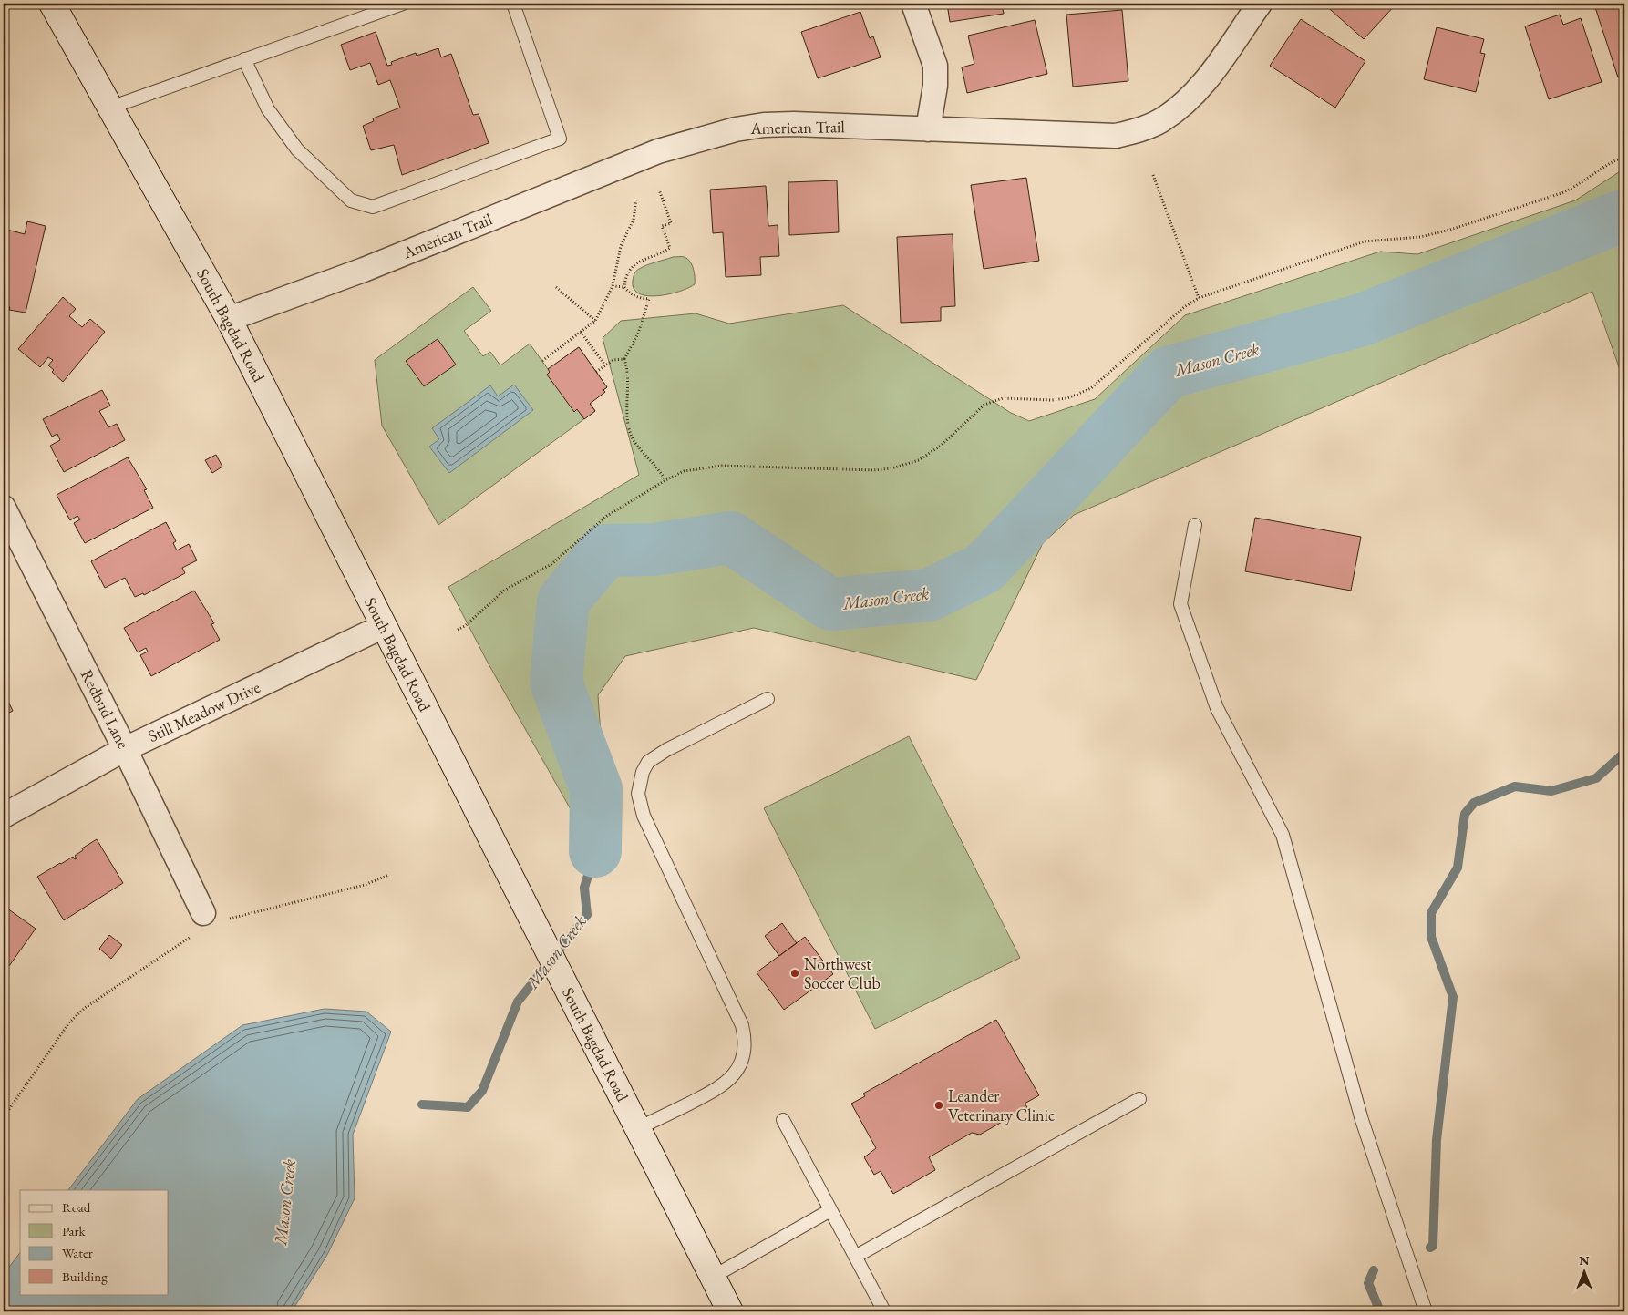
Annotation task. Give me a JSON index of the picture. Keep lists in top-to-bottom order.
{
  "streets": {
    "main road": ["South Bagdad Road"],
    "street": ["American Trail", "Redbud Lane", "Still Meadow Drive"]
  },
  "crossings": [
    ["American Trail", "South Bagdad Road"],
    ["South Bagdad Road", "Still Meadow Drive"],
    ["Redbud Lane", "Still Meadow Drive"]
  ],
  "water": ["Mason Creek"],
  "places": ["Northwest Soccer Club", "Leander Veterinary Clinic"],
  "legend": [
    "Road",
    "Park",
    "Water",
    "Building"
  ],
  "north": "top"
}
